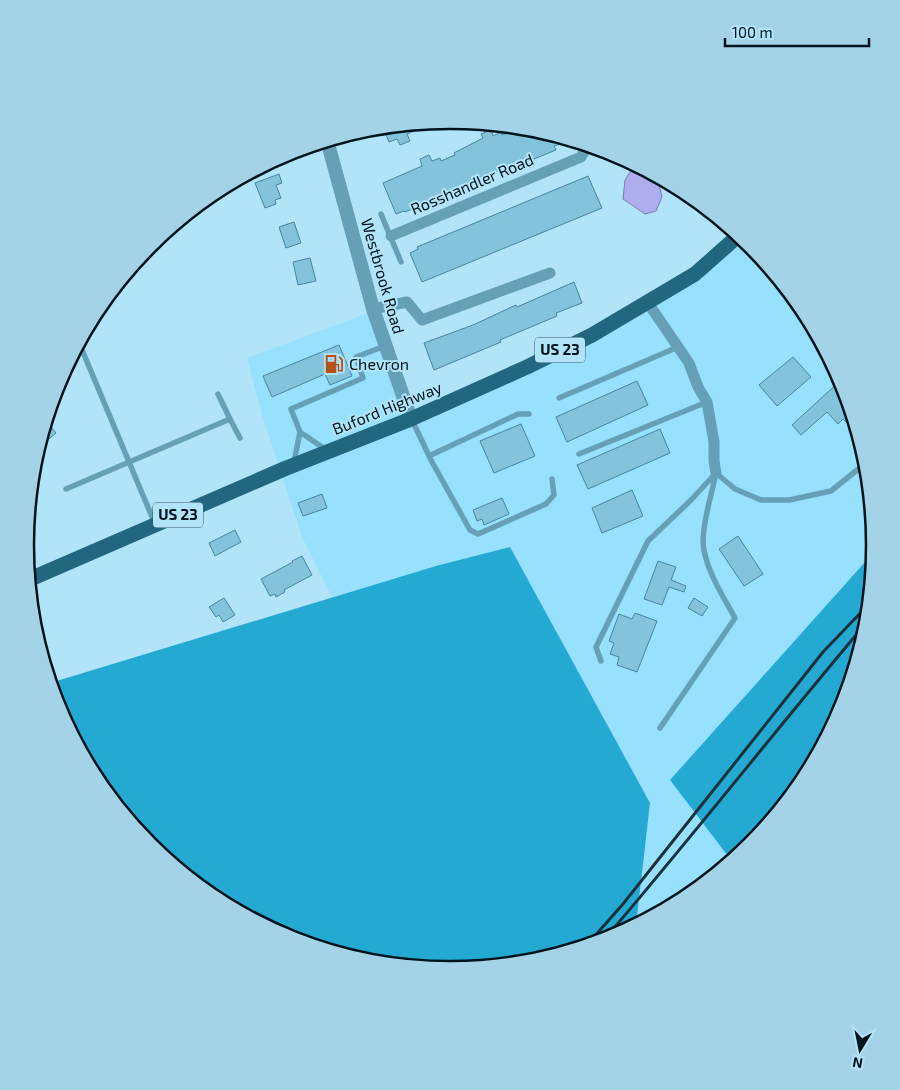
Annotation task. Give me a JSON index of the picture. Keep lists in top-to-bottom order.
{
  "streets": {
    "main road": ["US 23", "Buford Highway"],
    "street": ["Rosshandler Road", "Westbrook Road"]
  },
  "crossings": [
    ["Westbrook Road", "Buford Highway"]
  ],
  "places": {
    "fuel station": ["Chevron"]
  },
  "scale_bar": "100 m",
  "north": "bottom"
}
